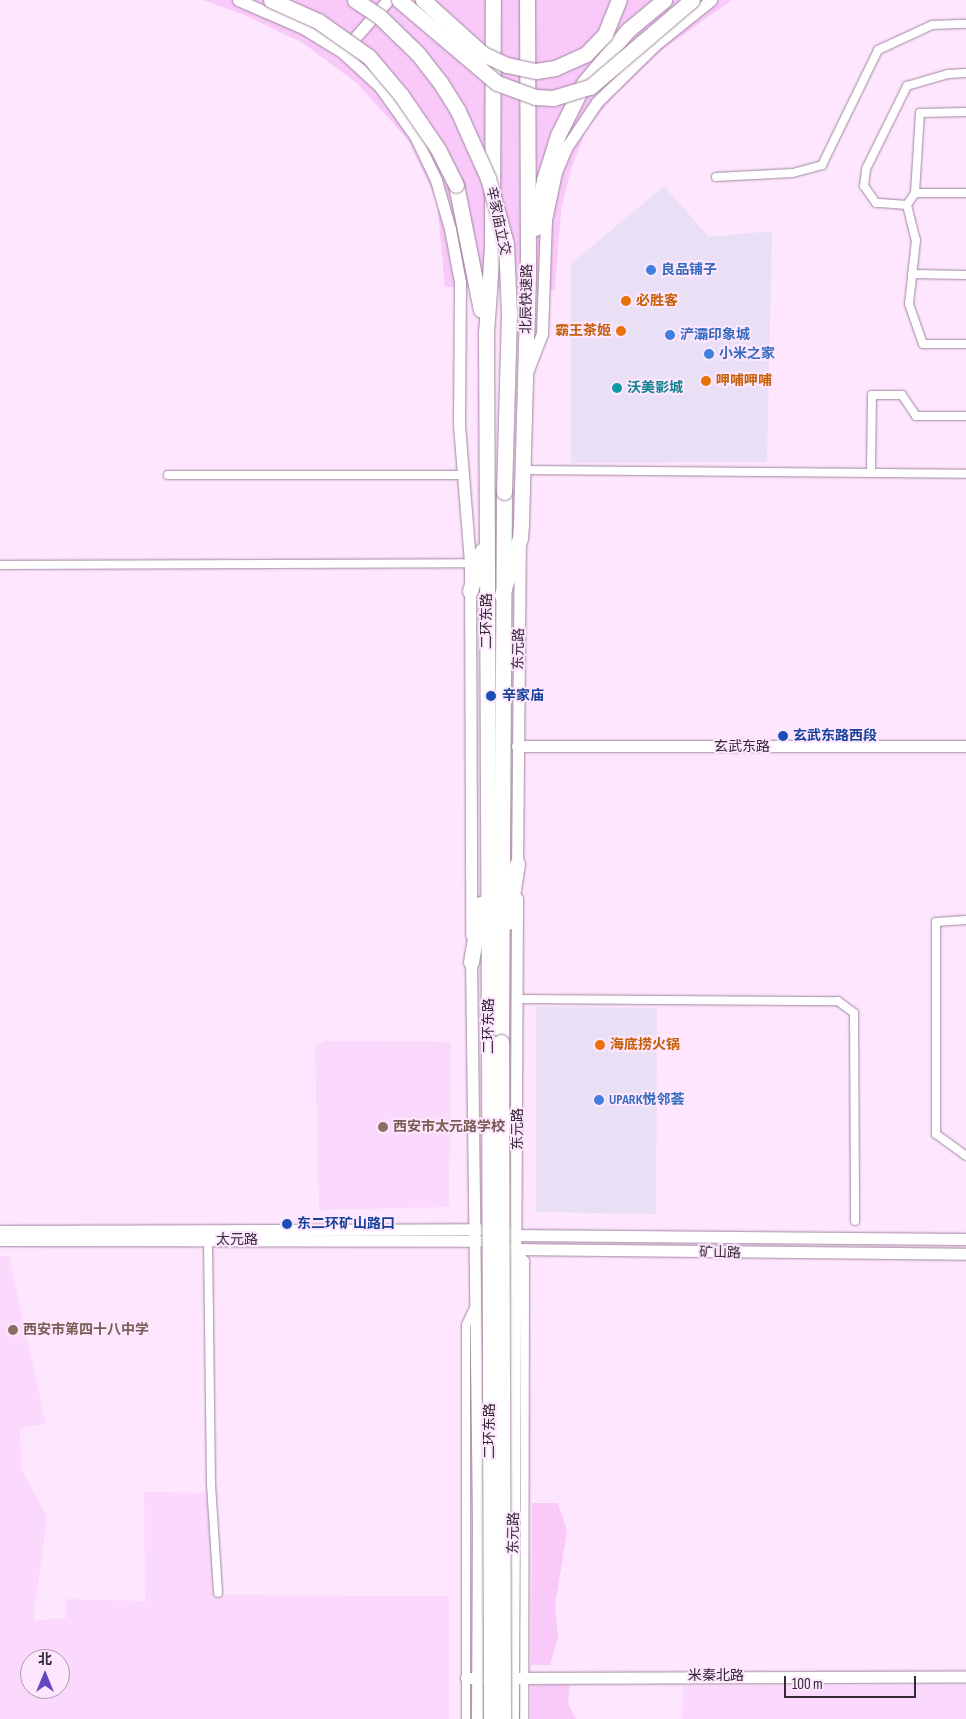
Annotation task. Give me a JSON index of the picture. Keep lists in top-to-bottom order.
{
  "streets": {
    "highway": ["辛家庙立交", "北辰快速路", "二环东路"],
    "main road": [
      "东元路",
      "玄武东路",
      "太元路",
      "矿山路",
      "米秦北路"
    ]
  },
  "crossings": [
    ["辛家庙立交", "北辰快速路"],
    ["北辰快速路", "东元路"],
    ["东元路", "玄武东路"],
    ["东元路", "矿山路"],
    ["东元路", "米秦北路"],
    ["太元路", "矿山路"]
  ],
  "places": [
    "良品铺子",
    "必胜客",
    "霸王茶姬",
    "浐灞印象城",
    "小米之家",
    "呷哺呷哺",
    "沃美影城",
    "辛家庙",
    "玄武东路西段",
    "海底捞火锅",
    "UPARK悦邻荟",
    "西安市太元路学校",
    "东二环矿山路口",
    "西安市第四十八中学"
  ],
  "scale_bar": "100 m",
  "north": "top"
}
